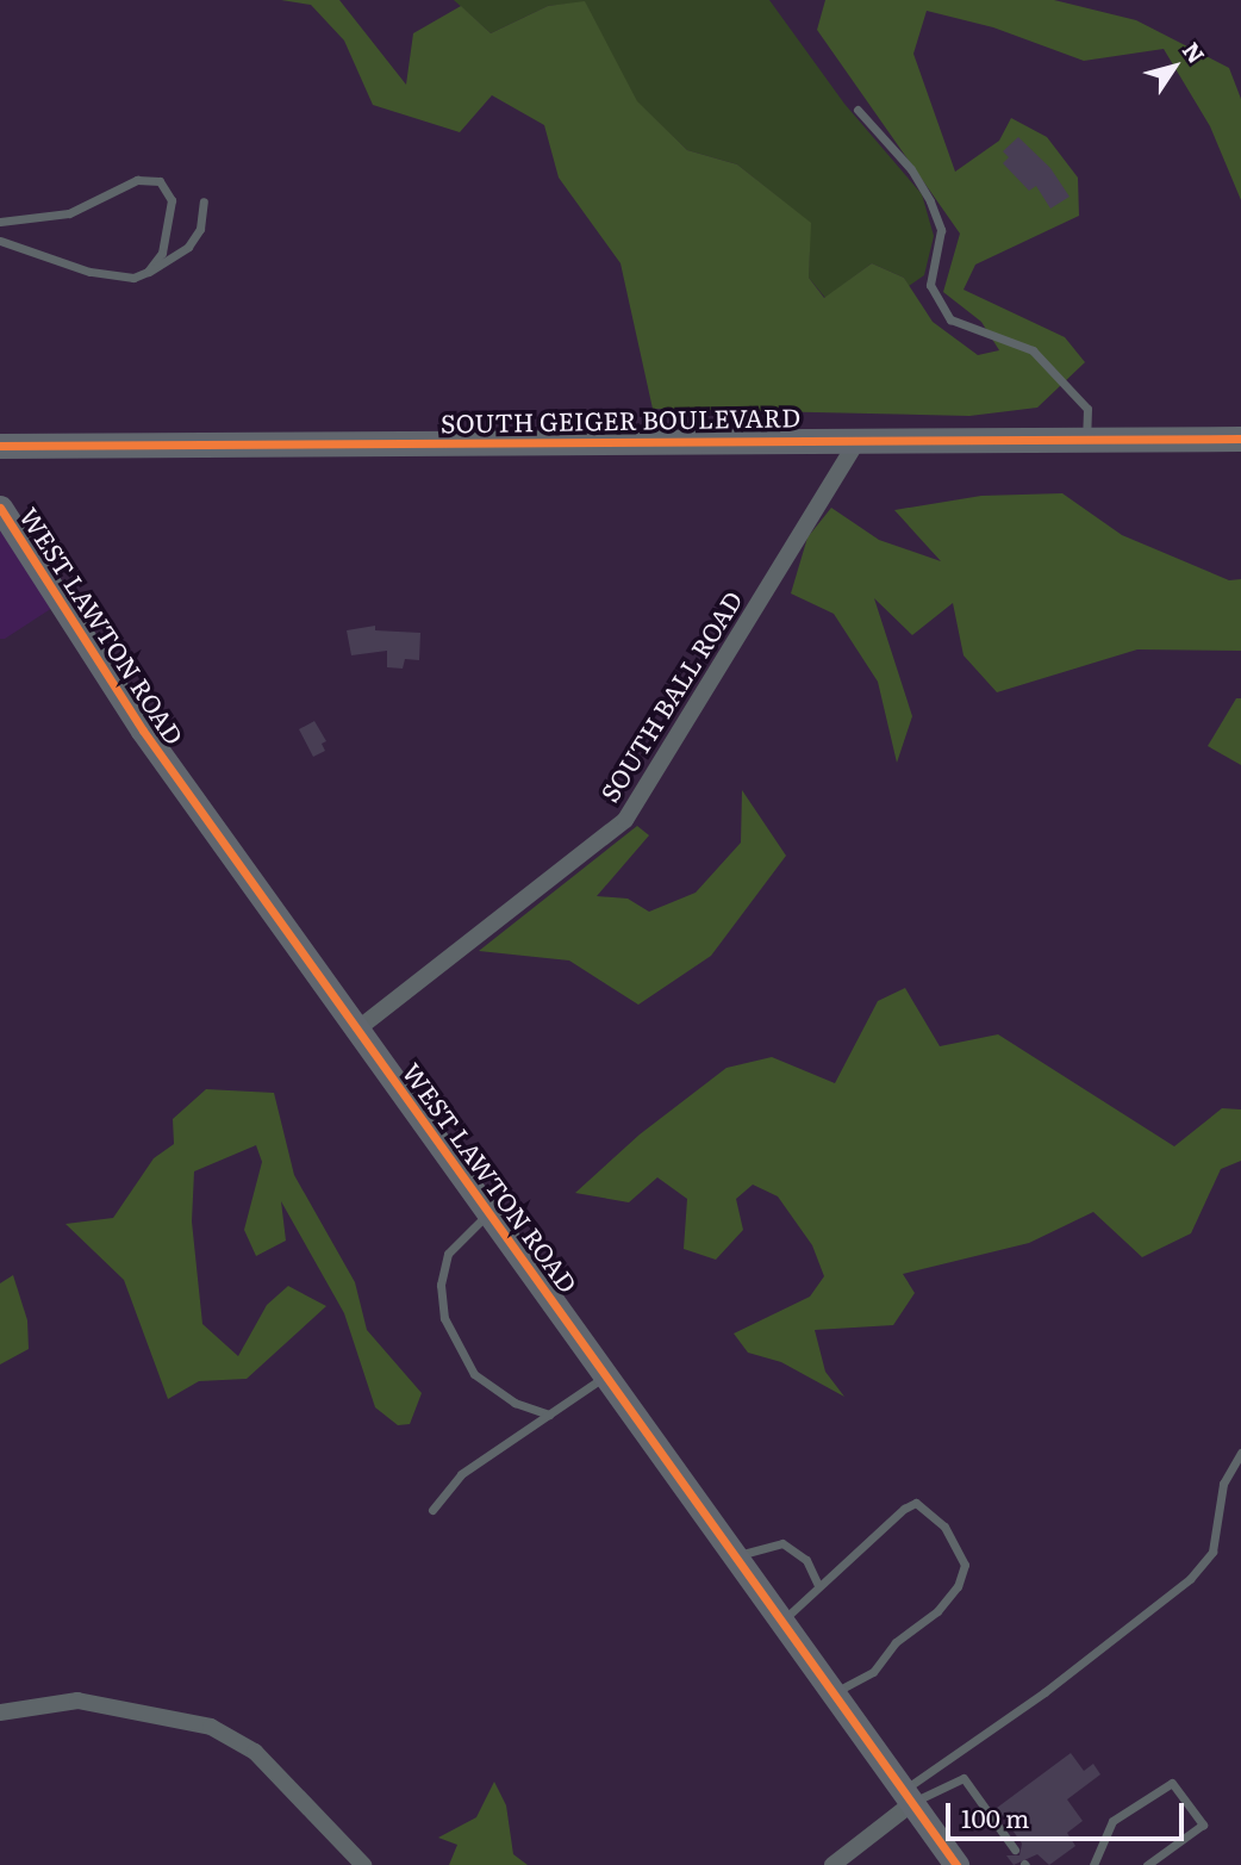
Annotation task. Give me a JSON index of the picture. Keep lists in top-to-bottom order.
{
  "streets": {
    "street": ["SOUTH GEIGER BOULEVARD", "WEST LAWTON ROAD", "SOUTH BALL ROAD"]
  },
  "crossings": [
    ["SOUTH GEIGER BOULEVARD", "SOUTH BALL ROAD"],
    ["WEST LAWTON ROAD", "SOUTH BALL ROAD"]
  ],
  "scale_bar": "100 m",
  "north": "top right"
}
